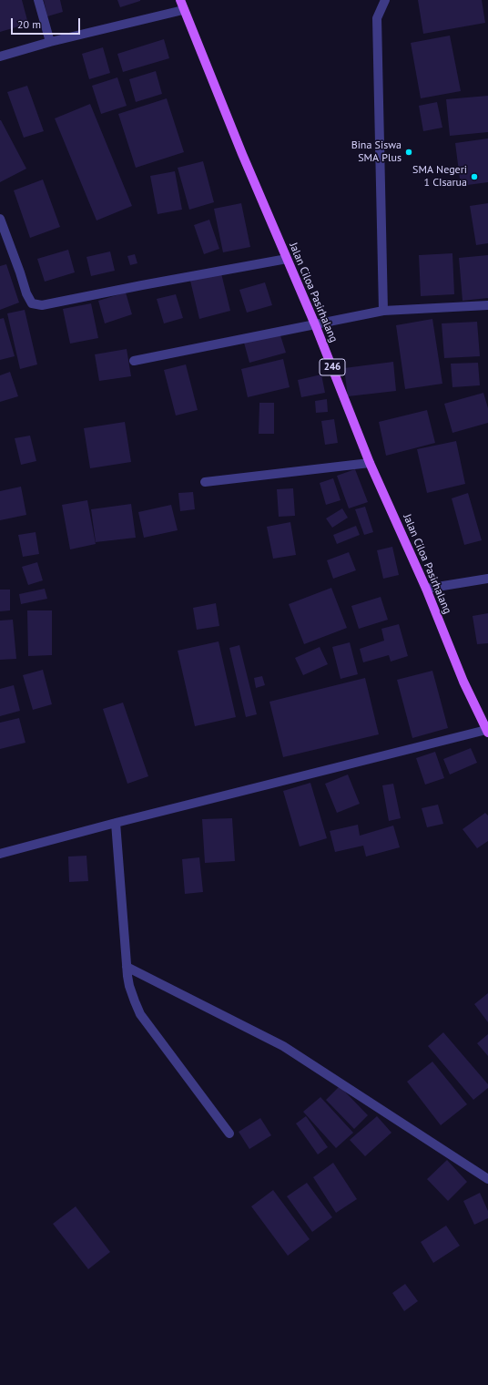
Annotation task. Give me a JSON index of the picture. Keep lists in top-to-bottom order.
{
  "streets": {
    "main road": ["Jalan Ciloa Pasirhalang", "246"]
  },
  "places": ["Bina Siswa SMA Plus", "SMA Negeri 1 CIsarua"],
  "scale_bar": "20 m"
}
